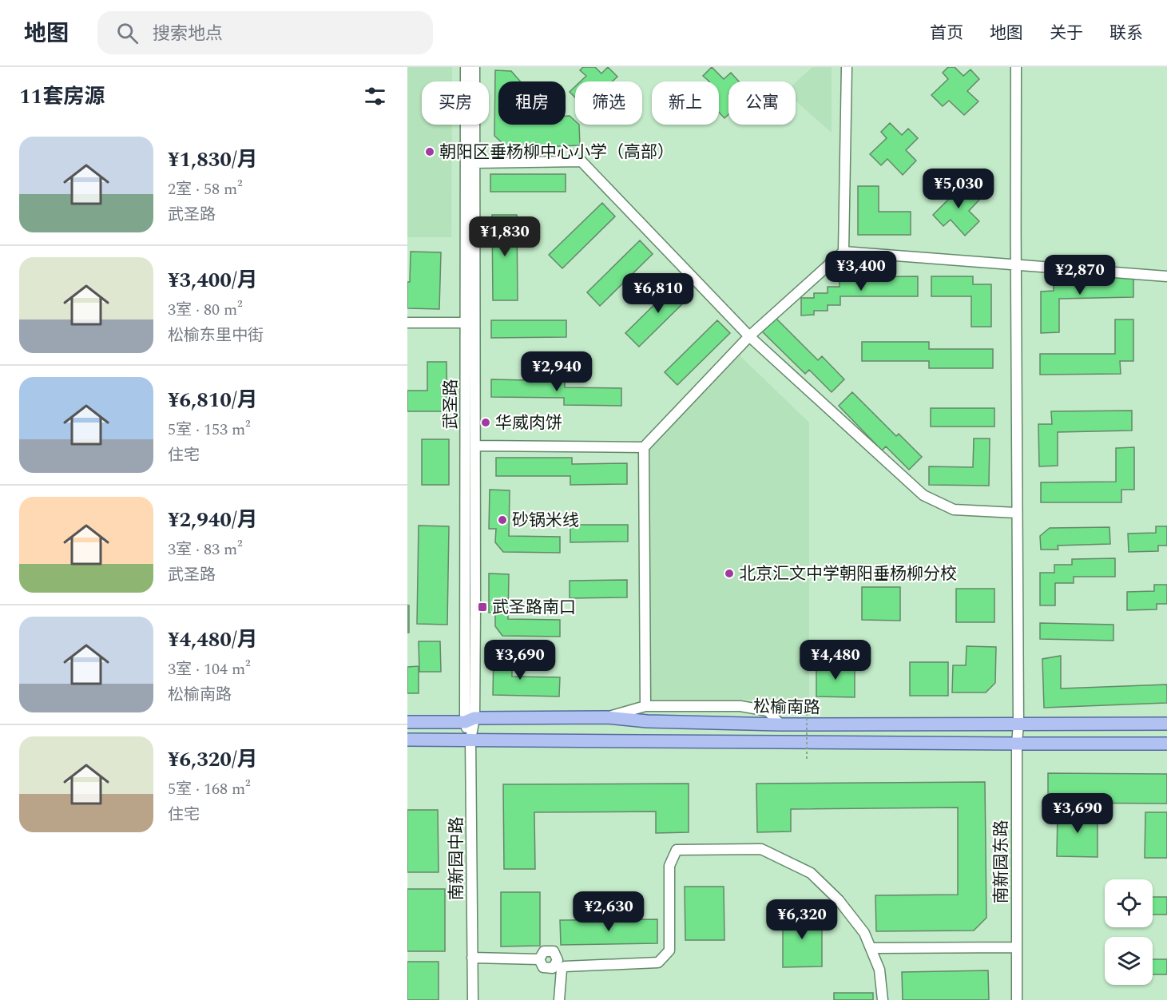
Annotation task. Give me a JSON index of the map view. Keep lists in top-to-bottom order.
{
  "streets": {
    "main road": ["松榆南路"],
    "street": ["武圣路", "南新园中路", "南新园东路"]
  },
  "crossings": [
    ["武圣路", "松榆南路"],
    ["武圣路", "南新园中路"],
    ["松榆南路", "南新园中路"],
    ["松榆南路", "南新园东路"]
  ],
  "places": {
    "other": [
      "朝阳区垂杨柳中心小学（高部）",
      "华威肉饼",
      "砂锅米线",
      "北京汇文中学朝阳垂杨柳分校"
    ],
    "transit": ["武圣路南口"]
  },
  "page": {
    "header": "地图",
    "search": "搜索地点",
    "nav": [
      "首页",
      "地图",
      "关于",
      "联系"
    ],
    "heading": "11套房源",
    "chip": [
      "买房",
      "租房",
      "筛选",
      "新上",
      "公寓"
    ],
    "list": [
      {
        "name": "¥1,830/月",
        "note": "2室 · 58 m² · 武圣路"
      },
      {
        "name": "¥3,400/月",
        "note": "3室 · 80 m² · 松榆东里中街"
      },
      {
        "name": "¥6,810/月",
        "note": "5室 · 153 m² · 住宅"
      },
      {
        "name": "¥2,940/月",
        "note": "3室 · 83 m² · 武圣路"
      },
      {
        "name": "¥4,480/月",
        "note": "3室 · 104 m² · 松榆南路"
      },
      {
        "name": "¥6,320/月",
        "note": "5室 · 168 m² · 住宅"
      }
    ],
    "price": [
      "¥5,030",
      "¥1,830",
      "¥3,400",
      "¥2,870",
      "¥6,810",
      "¥2,940",
      "¥3,690",
      "¥4,480",
      "¥3,690",
      "¥2,630",
      "¥6,320"
    ]
  }
}
